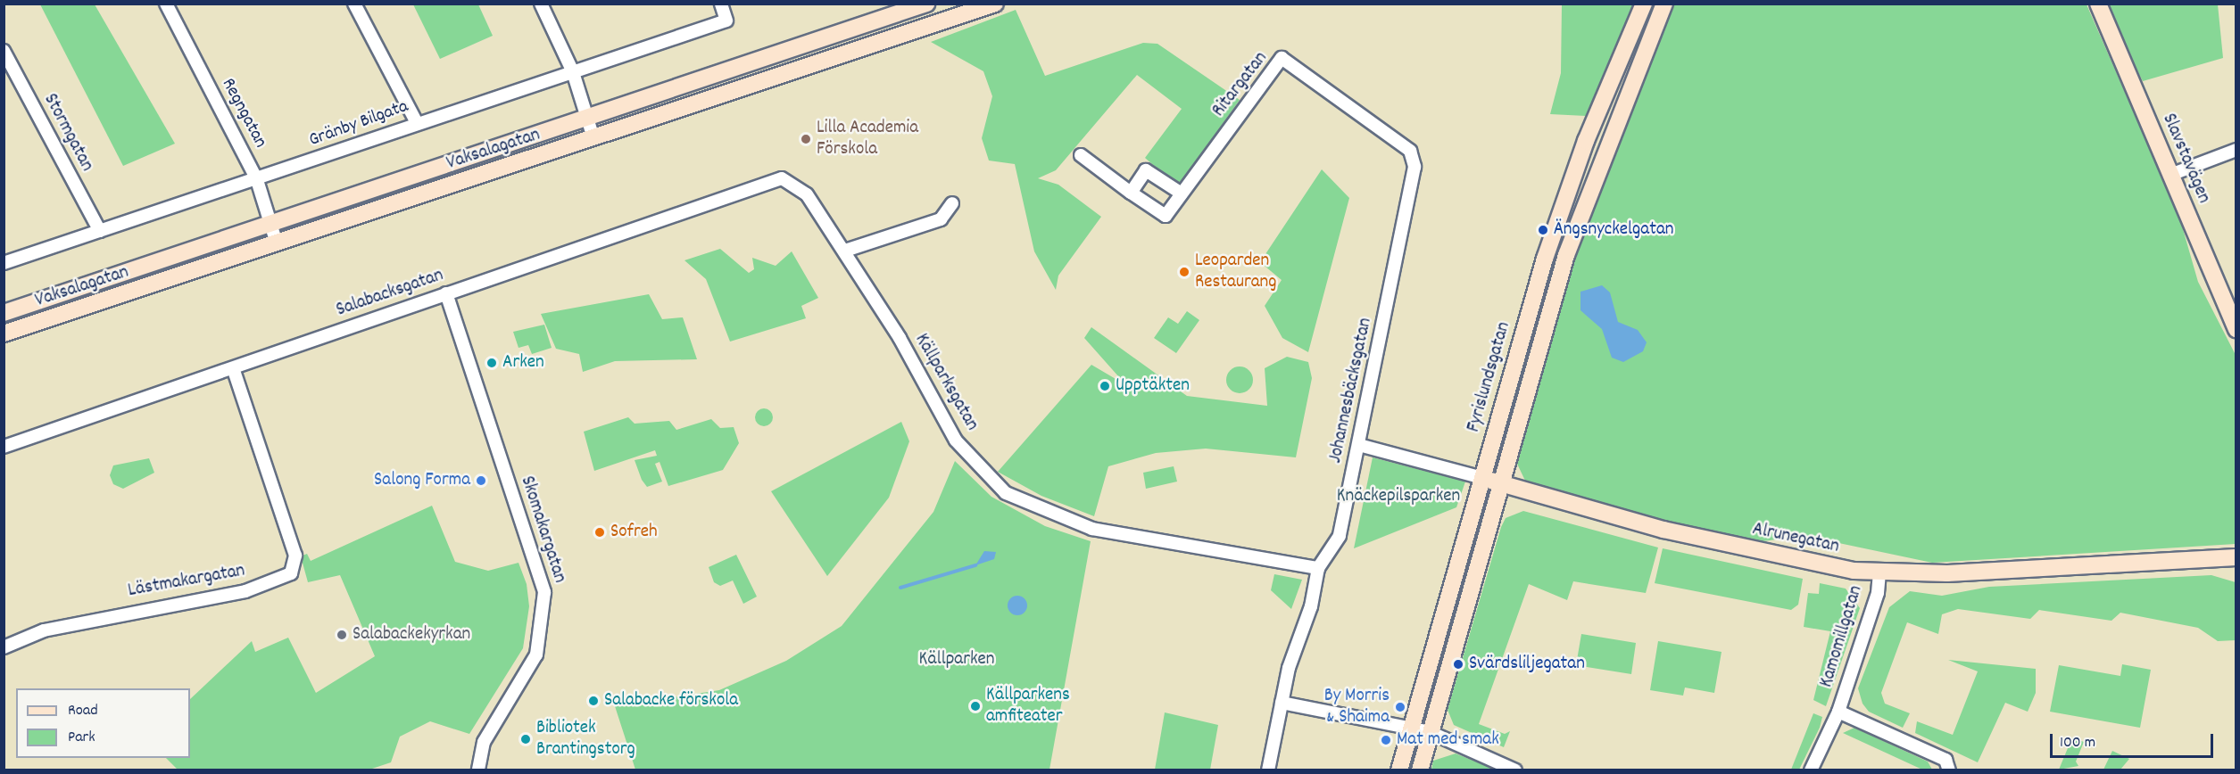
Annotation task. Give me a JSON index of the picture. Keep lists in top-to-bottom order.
{
  "streets": {
    "main road": [
      "Vaksalagatan",
      "Slavstavägen",
      "Fyrislundsgatan",
      "Alrunegatan"
    ],
    "street": [
      "Ritargatan",
      "Regngatan",
      "Gränby Bilgata",
      "Stormgatan",
      "Salabacksgatan",
      "Källparksgatan",
      "Johannesbäcksgatan",
      "Skomakargatan",
      "Lästmakargatan",
      "Kamomillgatan"
    ]
  },
  "crossings": [
    ["Ritargatan", "Johannesbäcksgatan"],
    ["Regngatan", "Gränby Bilgata"],
    ["Regngatan", "Vaksalagatan"],
    ["Gränby Bilgata", "Stormgatan"],
    ["Salabacksgatan", "Källparksgatan"],
    ["Salabacksgatan", "Skomakargatan"],
    ["Salabacksgatan", "Lästmakargatan"],
    ["Fyrislundsgatan", "Alrunegatan"],
    ["Källparksgatan", "Johannesbäcksgatan"],
    ["Johannesbäcksgatan", "Alrunegatan"],
    ["Alrunegatan", "Kamomillgatan"]
  ],
  "parks": ["Knäckepilsparken", "Källparken"],
  "places": [
    "Lilla Academia Förskola",
    "Ängsnyckelgatan",
    "Leoparden Restaurang",
    "Arken",
    "Upptäkten",
    "Salong Forma",
    "Sofreh",
    "Salabackekyrkan",
    "Svärdsliljegatan",
    "Salabacke förskola",
    "Källparkens amfiteater",
    "By Morris & Shaima",
    "Bibliotek Brantingstorg",
    "Mat med smak"
  ],
  "legend": ["Road", "Park"],
  "scale_bar": "100 m"
}
